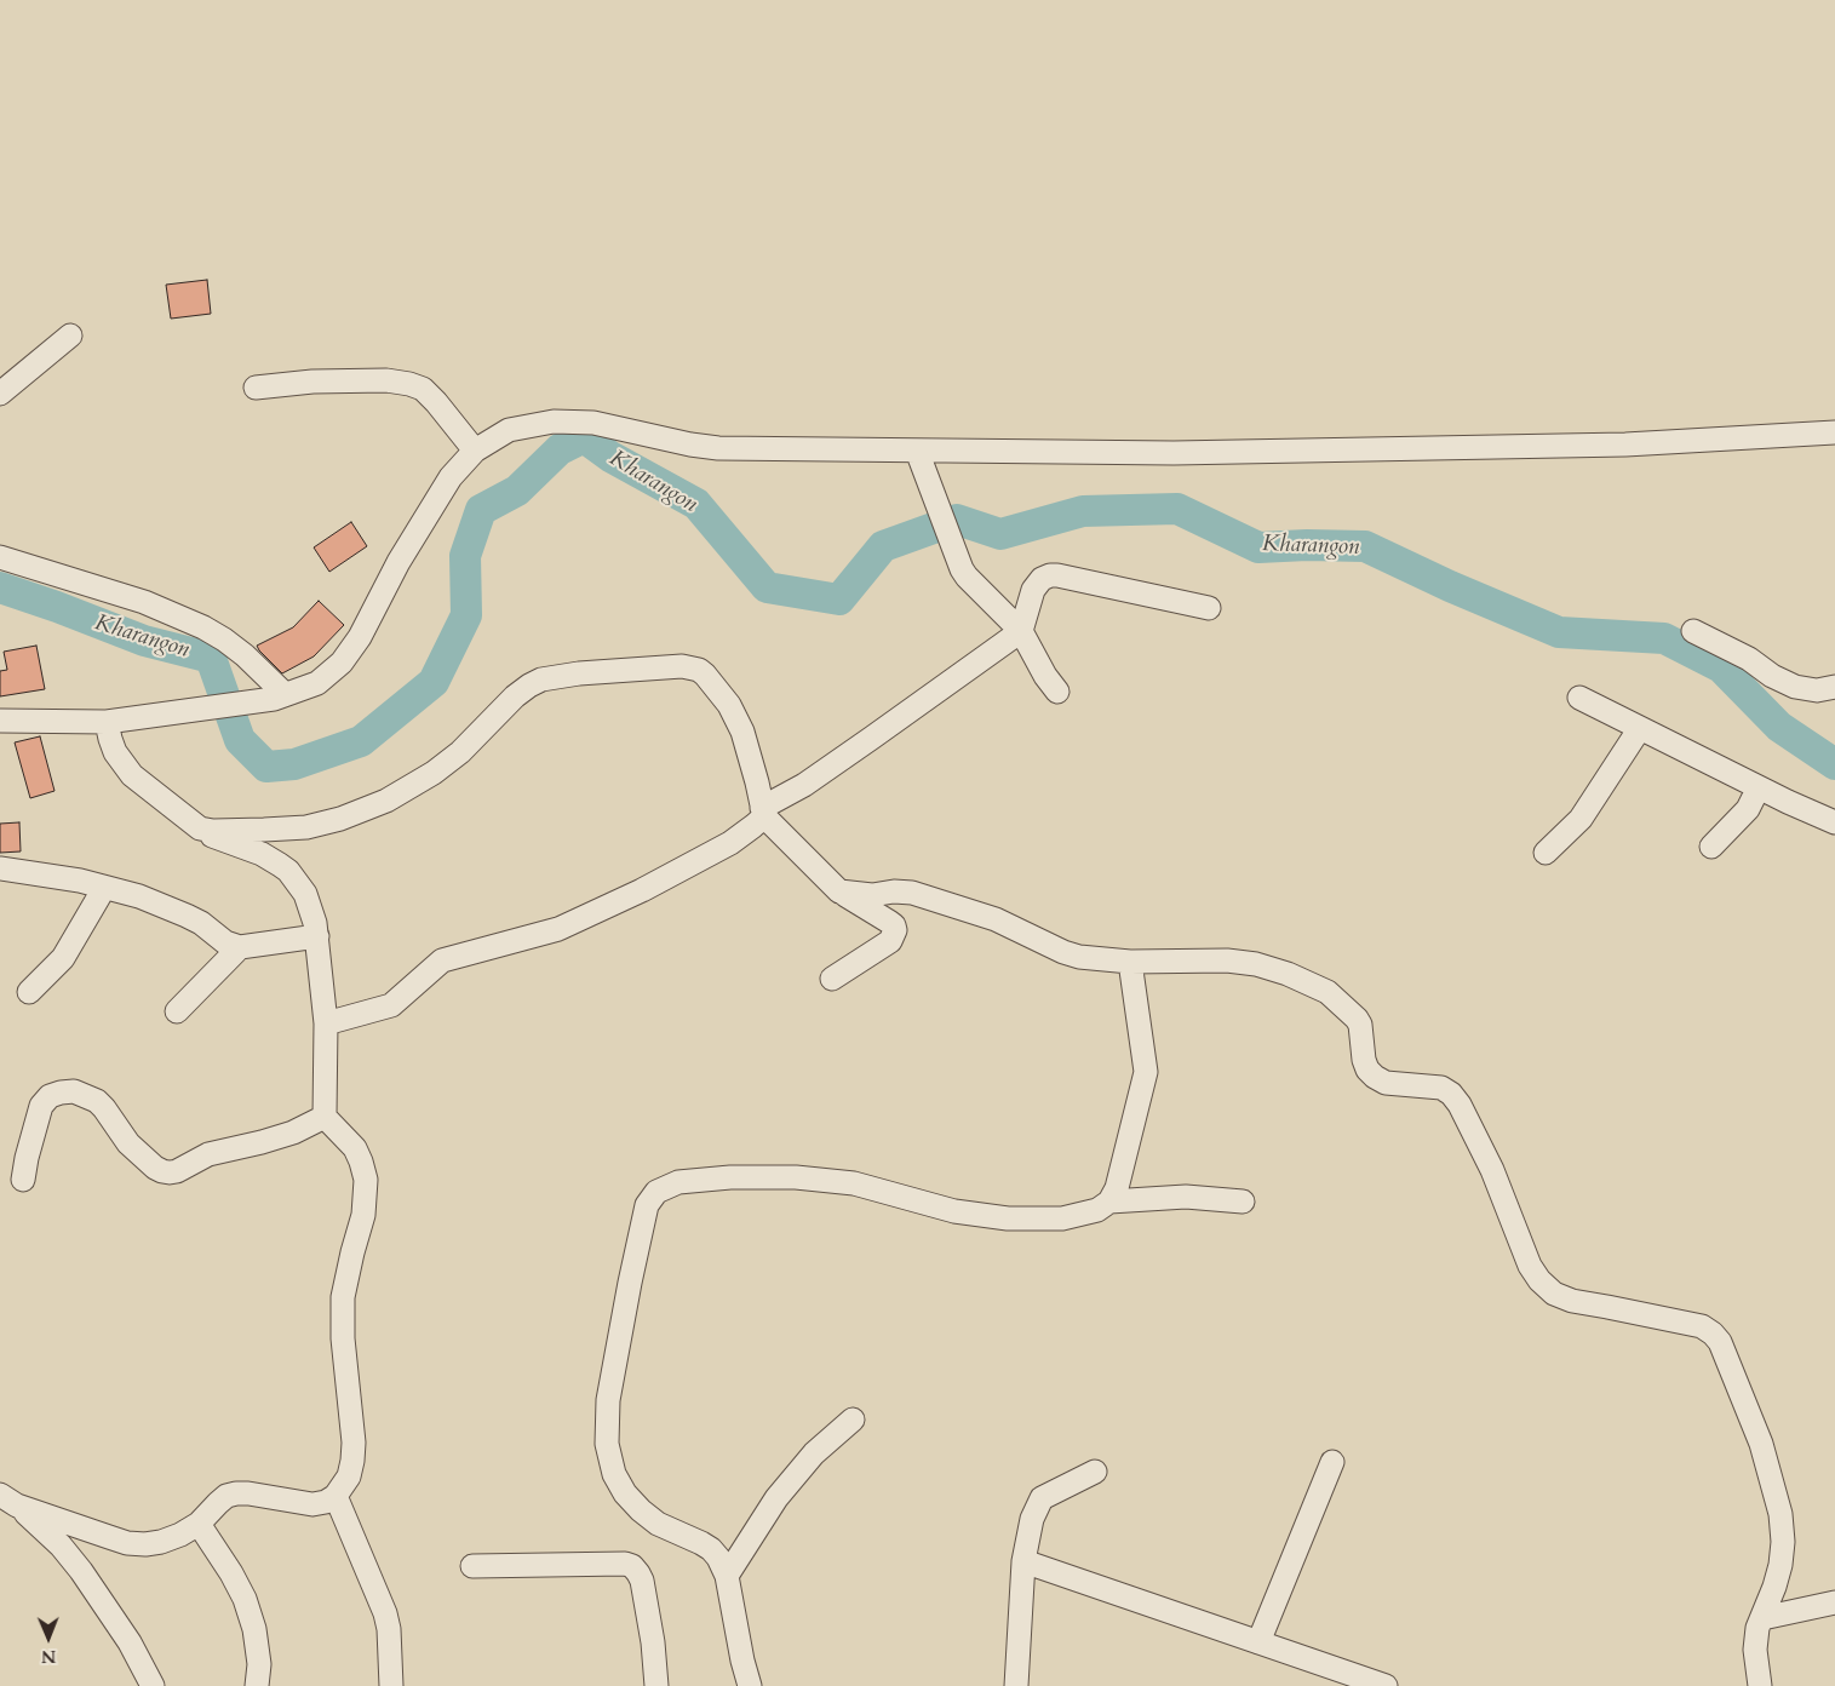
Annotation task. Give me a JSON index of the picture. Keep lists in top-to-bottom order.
{
  "water": ["Kharangon"],
  "north": "bottom"
}
